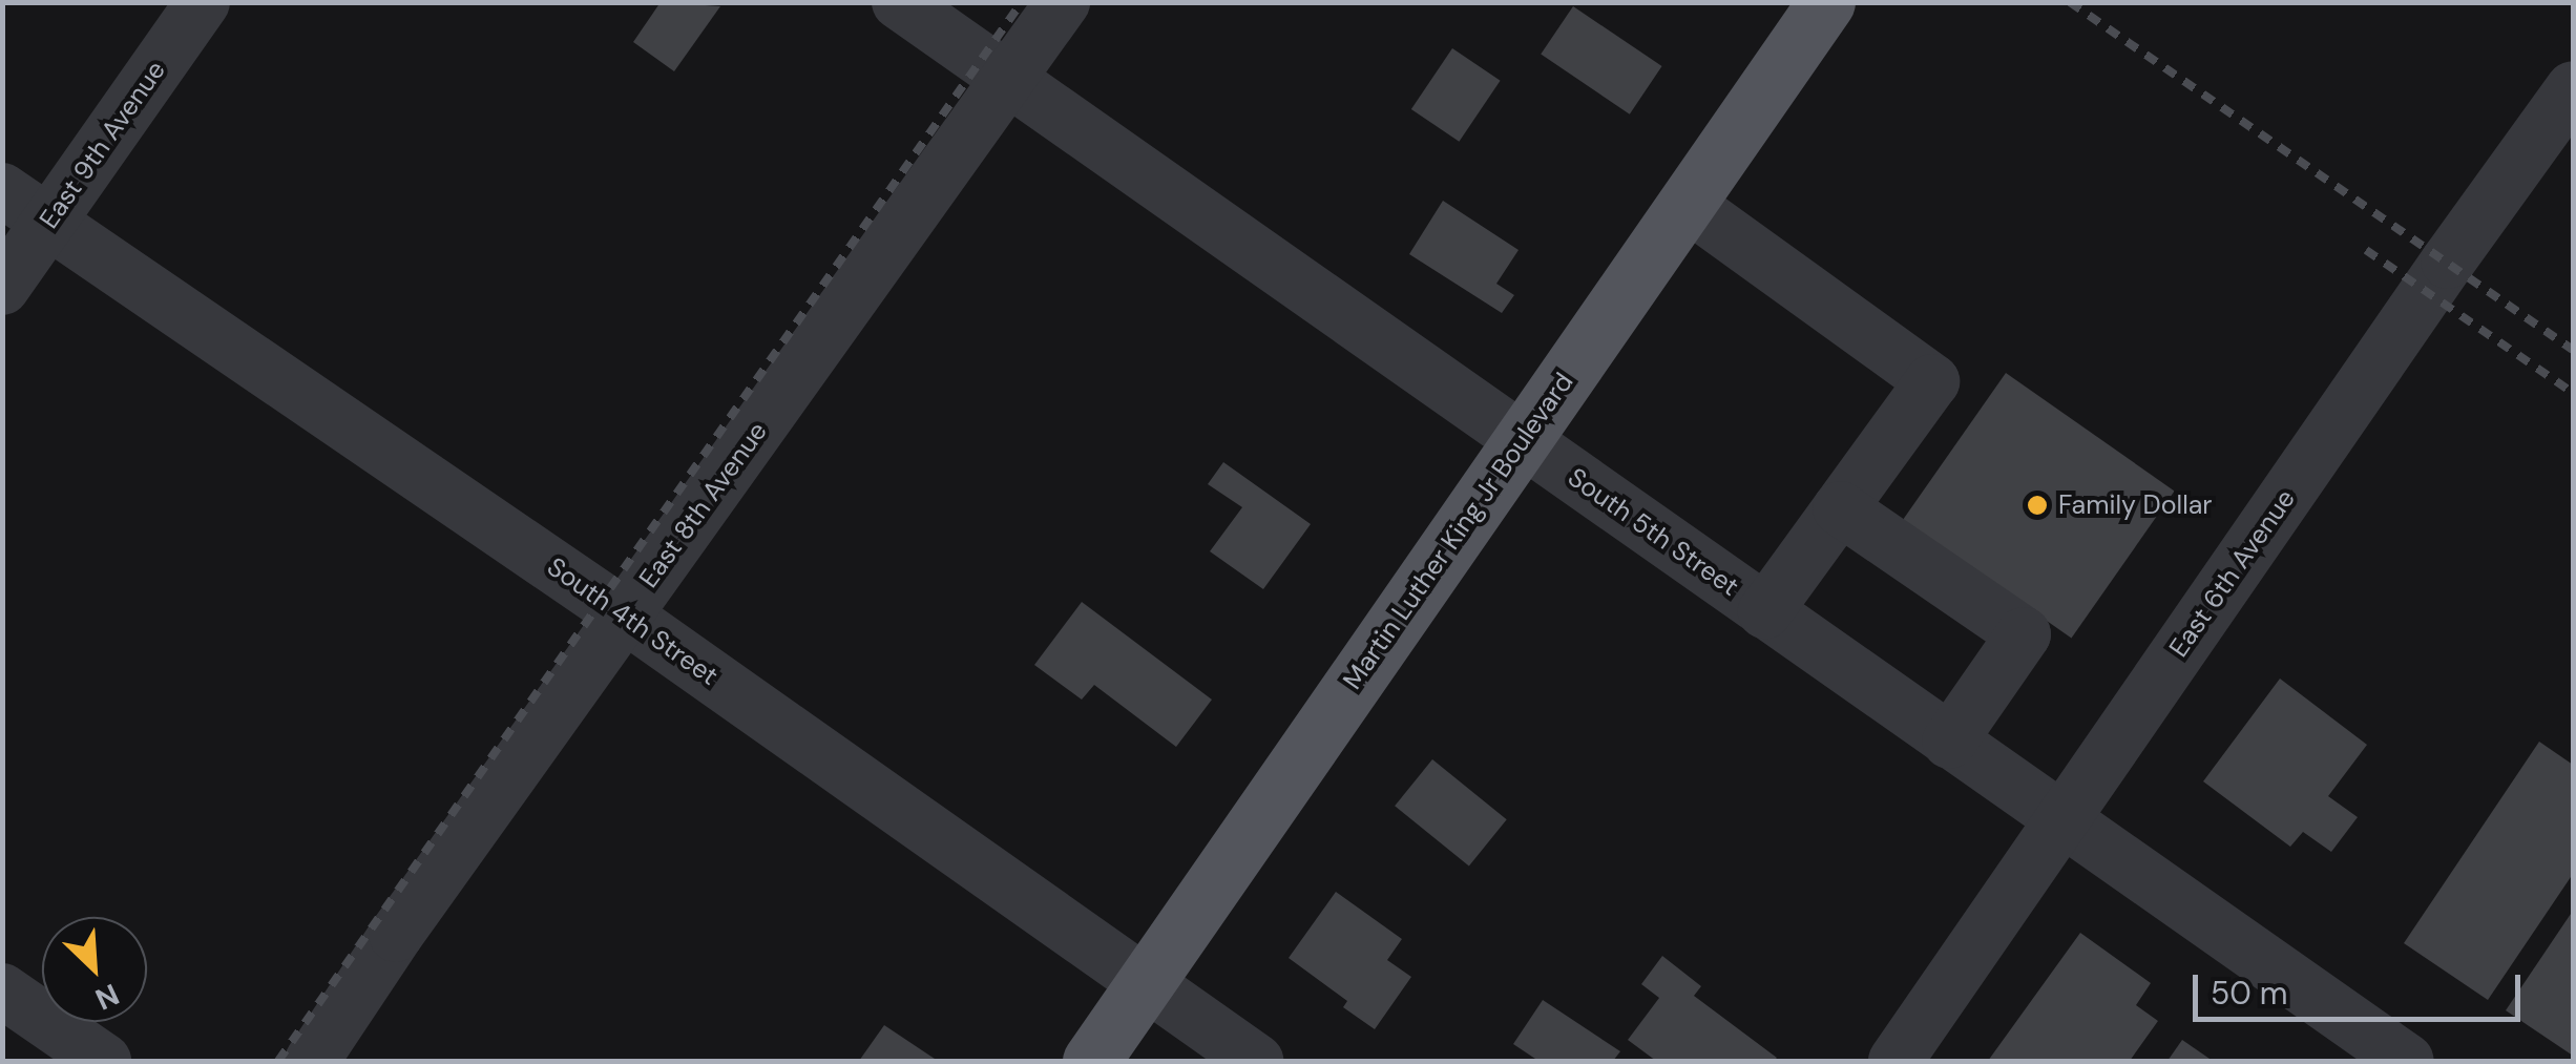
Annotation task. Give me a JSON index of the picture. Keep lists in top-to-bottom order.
{
  "streets": {
    "main road": ["Martin Luther King Jr Boulevard"],
    "street": [
      "East 9th Avenue",
      "East 8th Avenue",
      "South 5th Street",
      "East 6th Avenue",
      "South 4th Street"
    ]
  },
  "crossings": [
    ["East 9th Avenue", "South 4th Street"],
    ["East 8th Avenue", "South 5th Street"],
    ["East 8th Avenue", "South 4th Street"],
    ["Martin Luther King Jr Boulevard", "South 5th Street"],
    ["Martin Luther King Jr Boulevard", "South 4th Street"],
    ["South 5th Street", "East 6th Avenue"]
  ],
  "places": ["Family Dollar"],
  "scale_bar": "50 m",
  "north": "bottom right"
}
